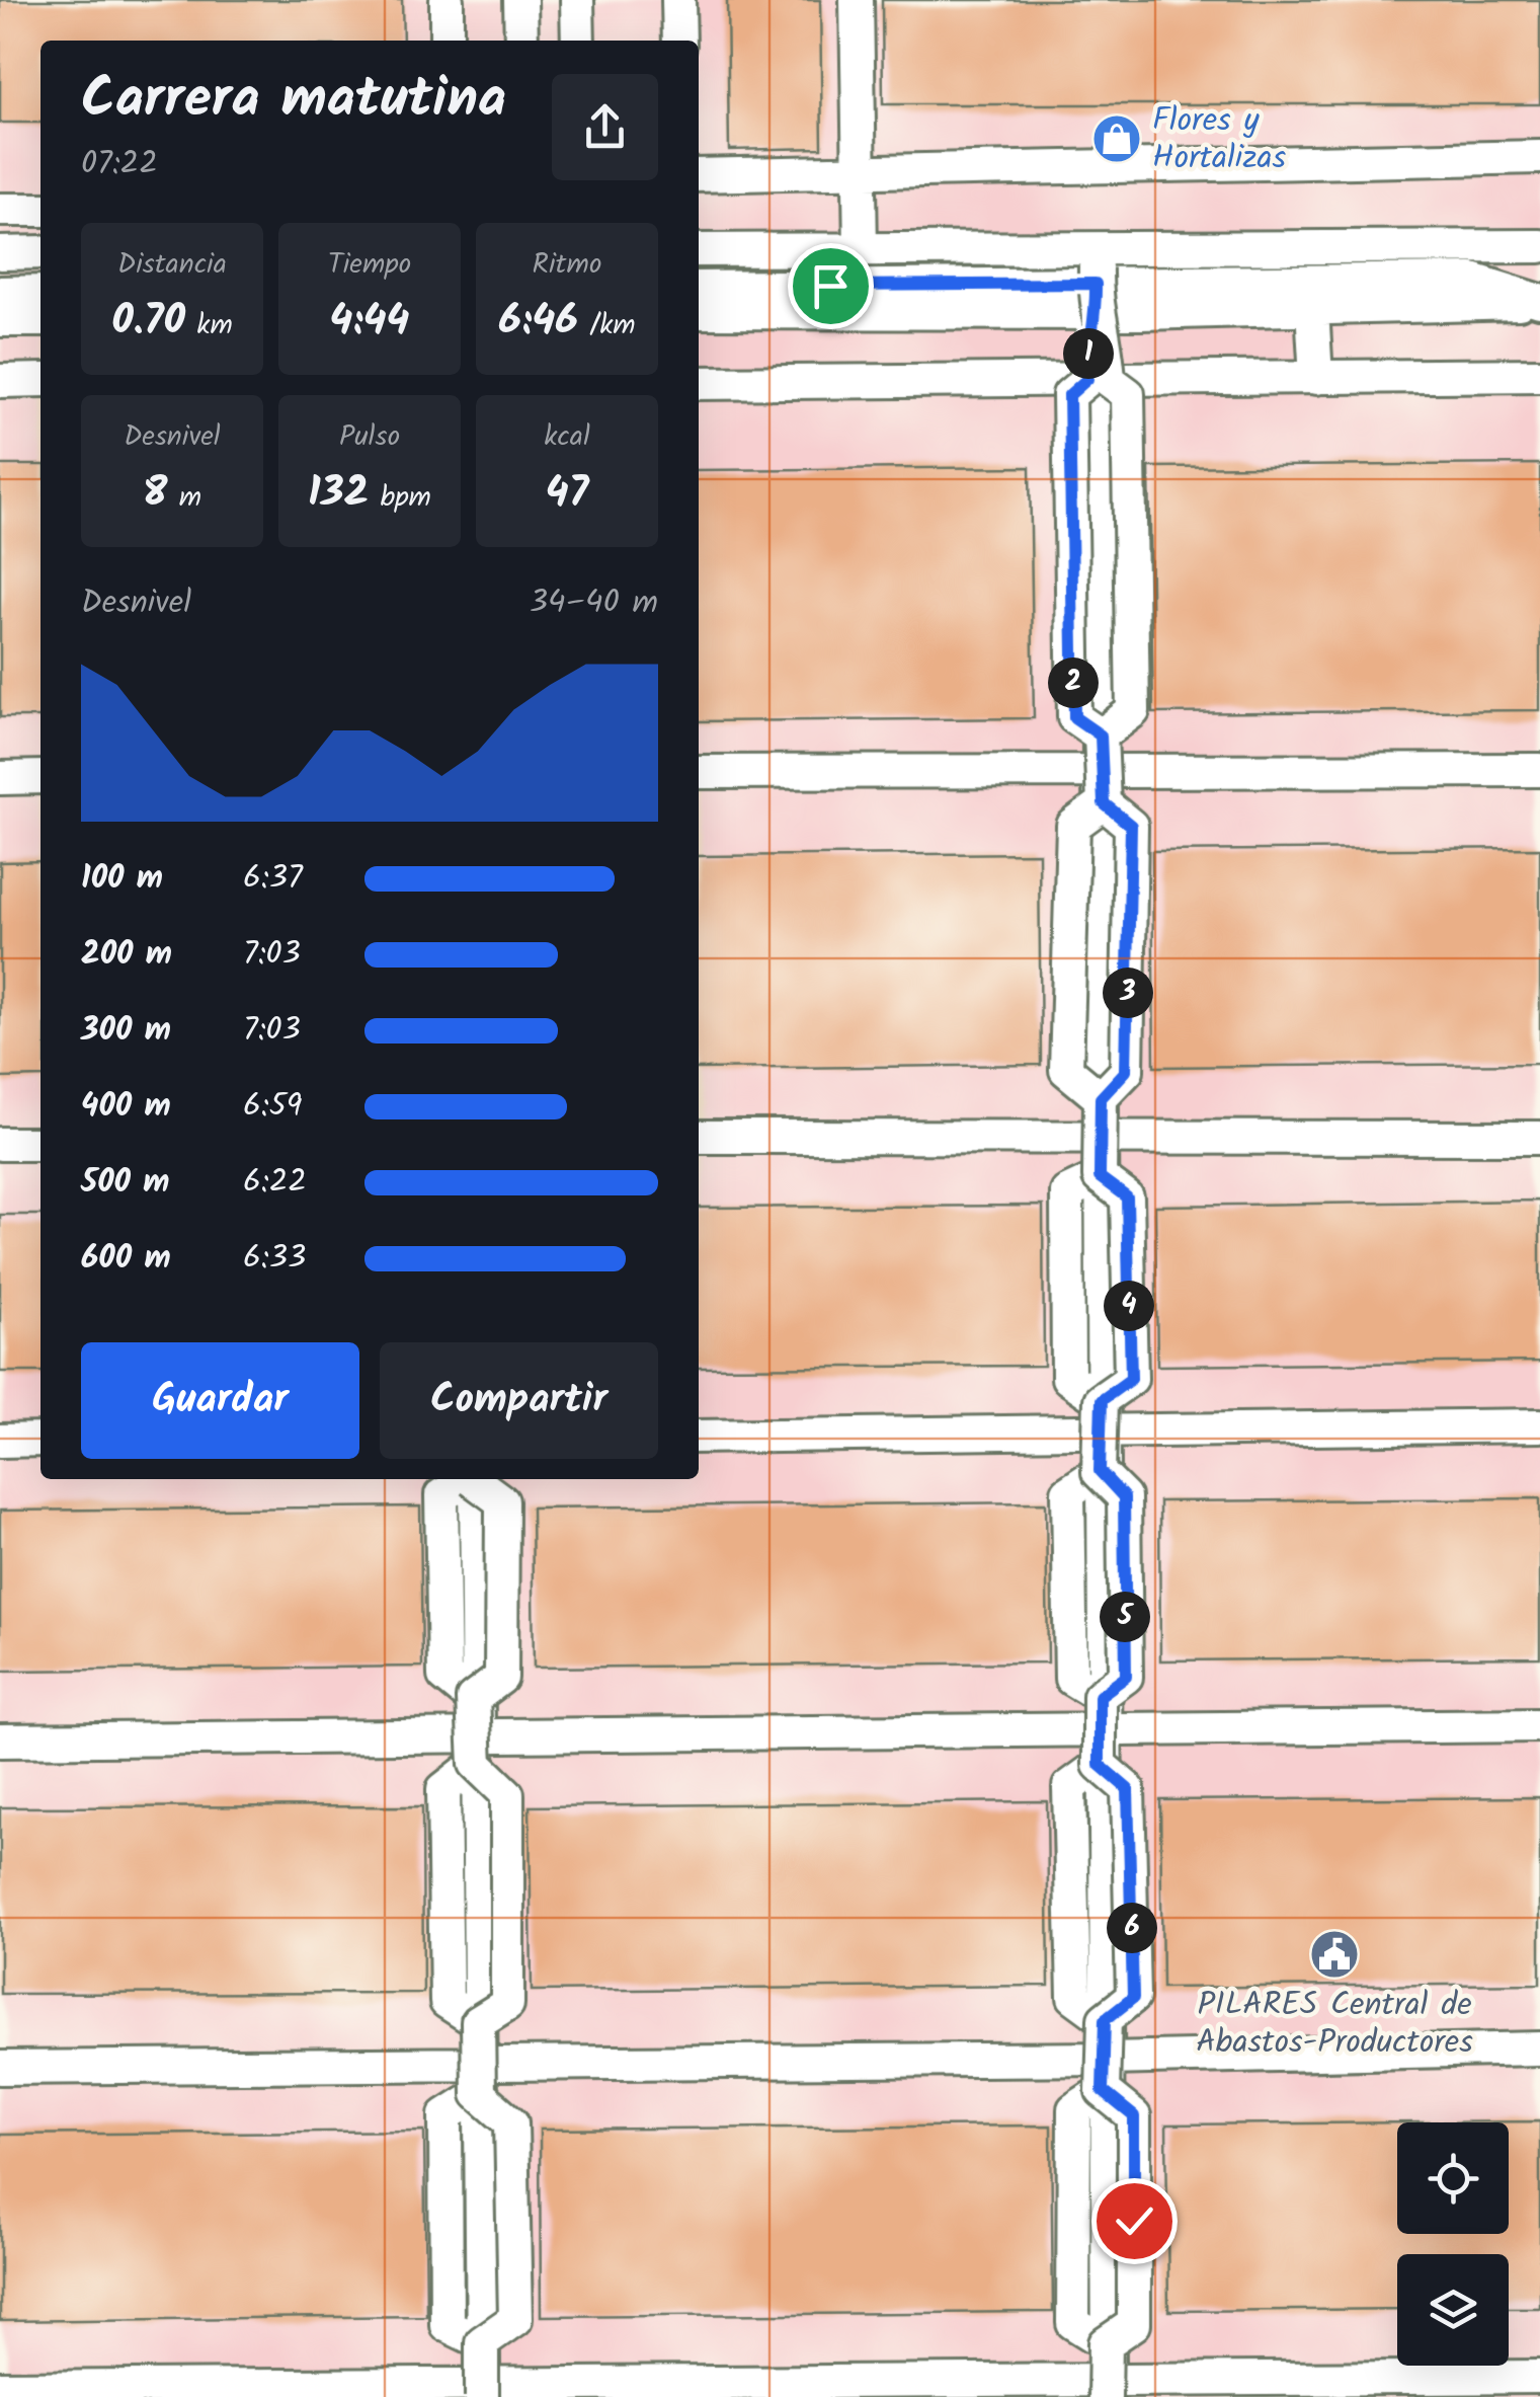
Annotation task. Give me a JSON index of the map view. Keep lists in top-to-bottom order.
{
  "places": {
    "shop": ["Flores y Hortalizas"],
    "public building": ["PILARES Central de Abastos-Productores"]
  },
  "page": {
    "heading": ["Carrera matutina", "07:22"],
    "stats": [
      ["Distancia", "0.70 km"],
      ["Tiempo", "4:44"],
      ["Ritmo", "6:46 /km"],
      ["Desnivel", "8 m"],
      ["Pulso", "132 bpm"],
      ["kcal", "47"]
    ],
    "pins": [
      "1",
      "2",
      "3",
      "4",
      "5",
      "6"
    ],
    "chart": ["Desnivel", "34–40 m"],
    "list": [
      {
        "name": "100 m",
        "note": "6:37"
      },
      {
        "name": "200 m",
        "note": "7:03"
      },
      {
        "name": "300 m",
        "note": "7:03"
      },
      {
        "name": "400 m",
        "note": "6:59"
      },
      {
        "name": "500 m",
        "note": "6:22"
      },
      {
        "name": "600 m",
        "note": "6:33"
      }
    ],
    "buttons": ["Guardar", "Compartir"]
  }
}
